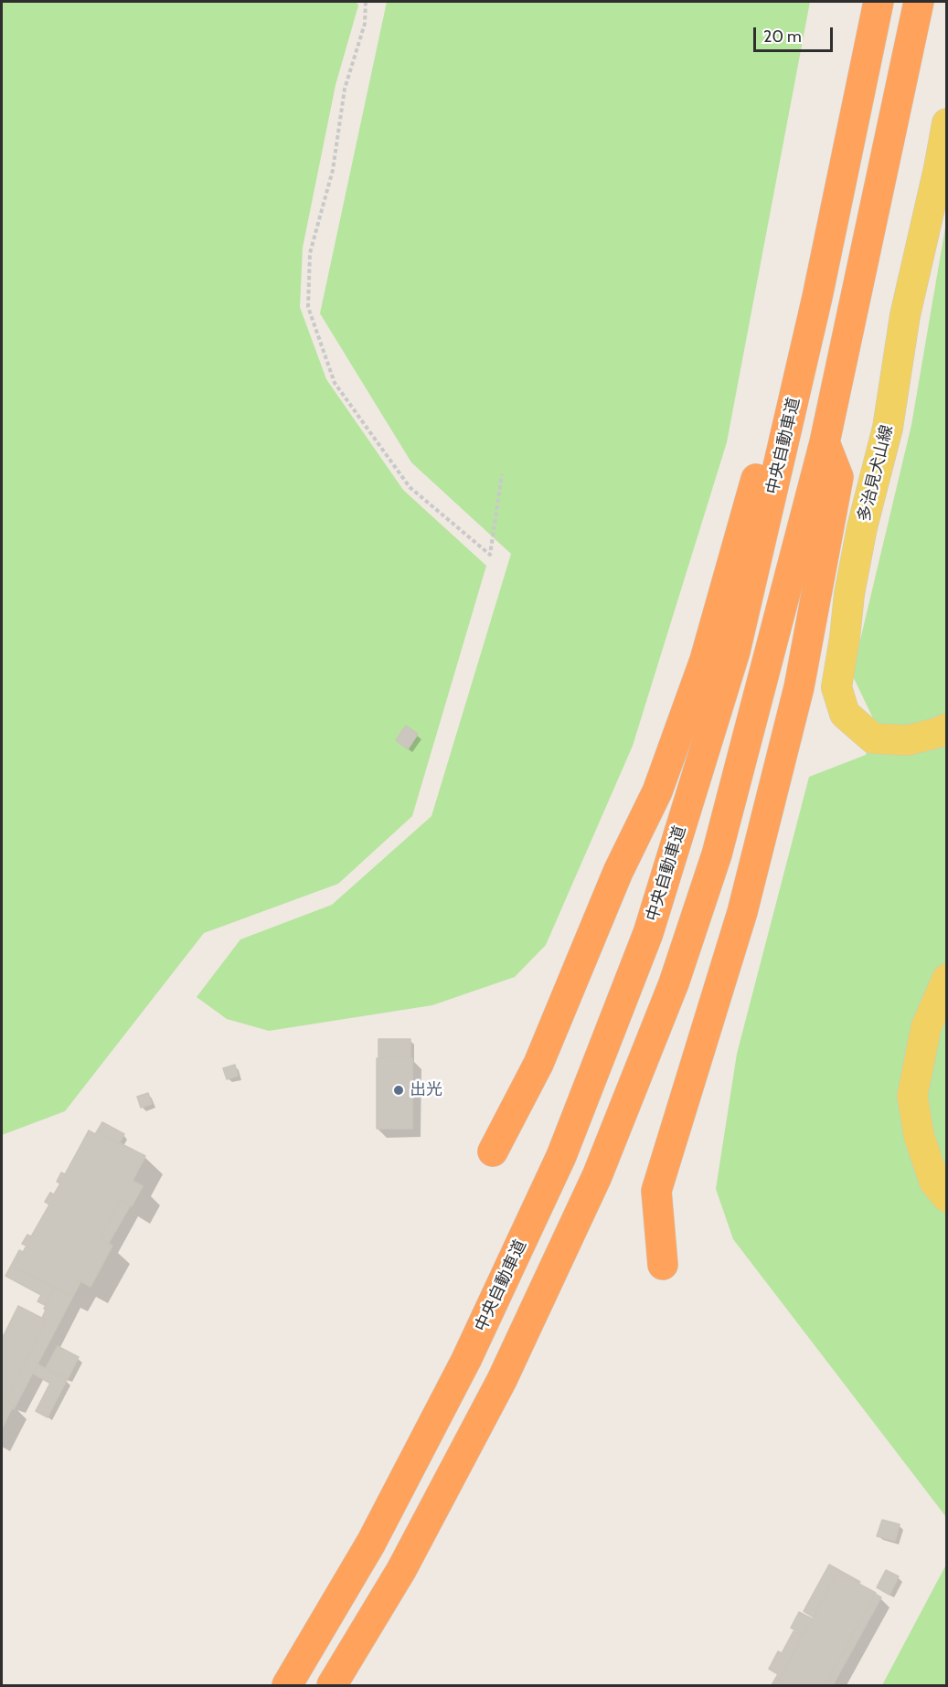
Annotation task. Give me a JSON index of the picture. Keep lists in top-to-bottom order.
{
  "streets": {
    "highway": ["中央自動車道"],
    "main road": ["多治見犬山線"]
  },
  "places": ["出光"],
  "scale_bar": "20 m"
}
